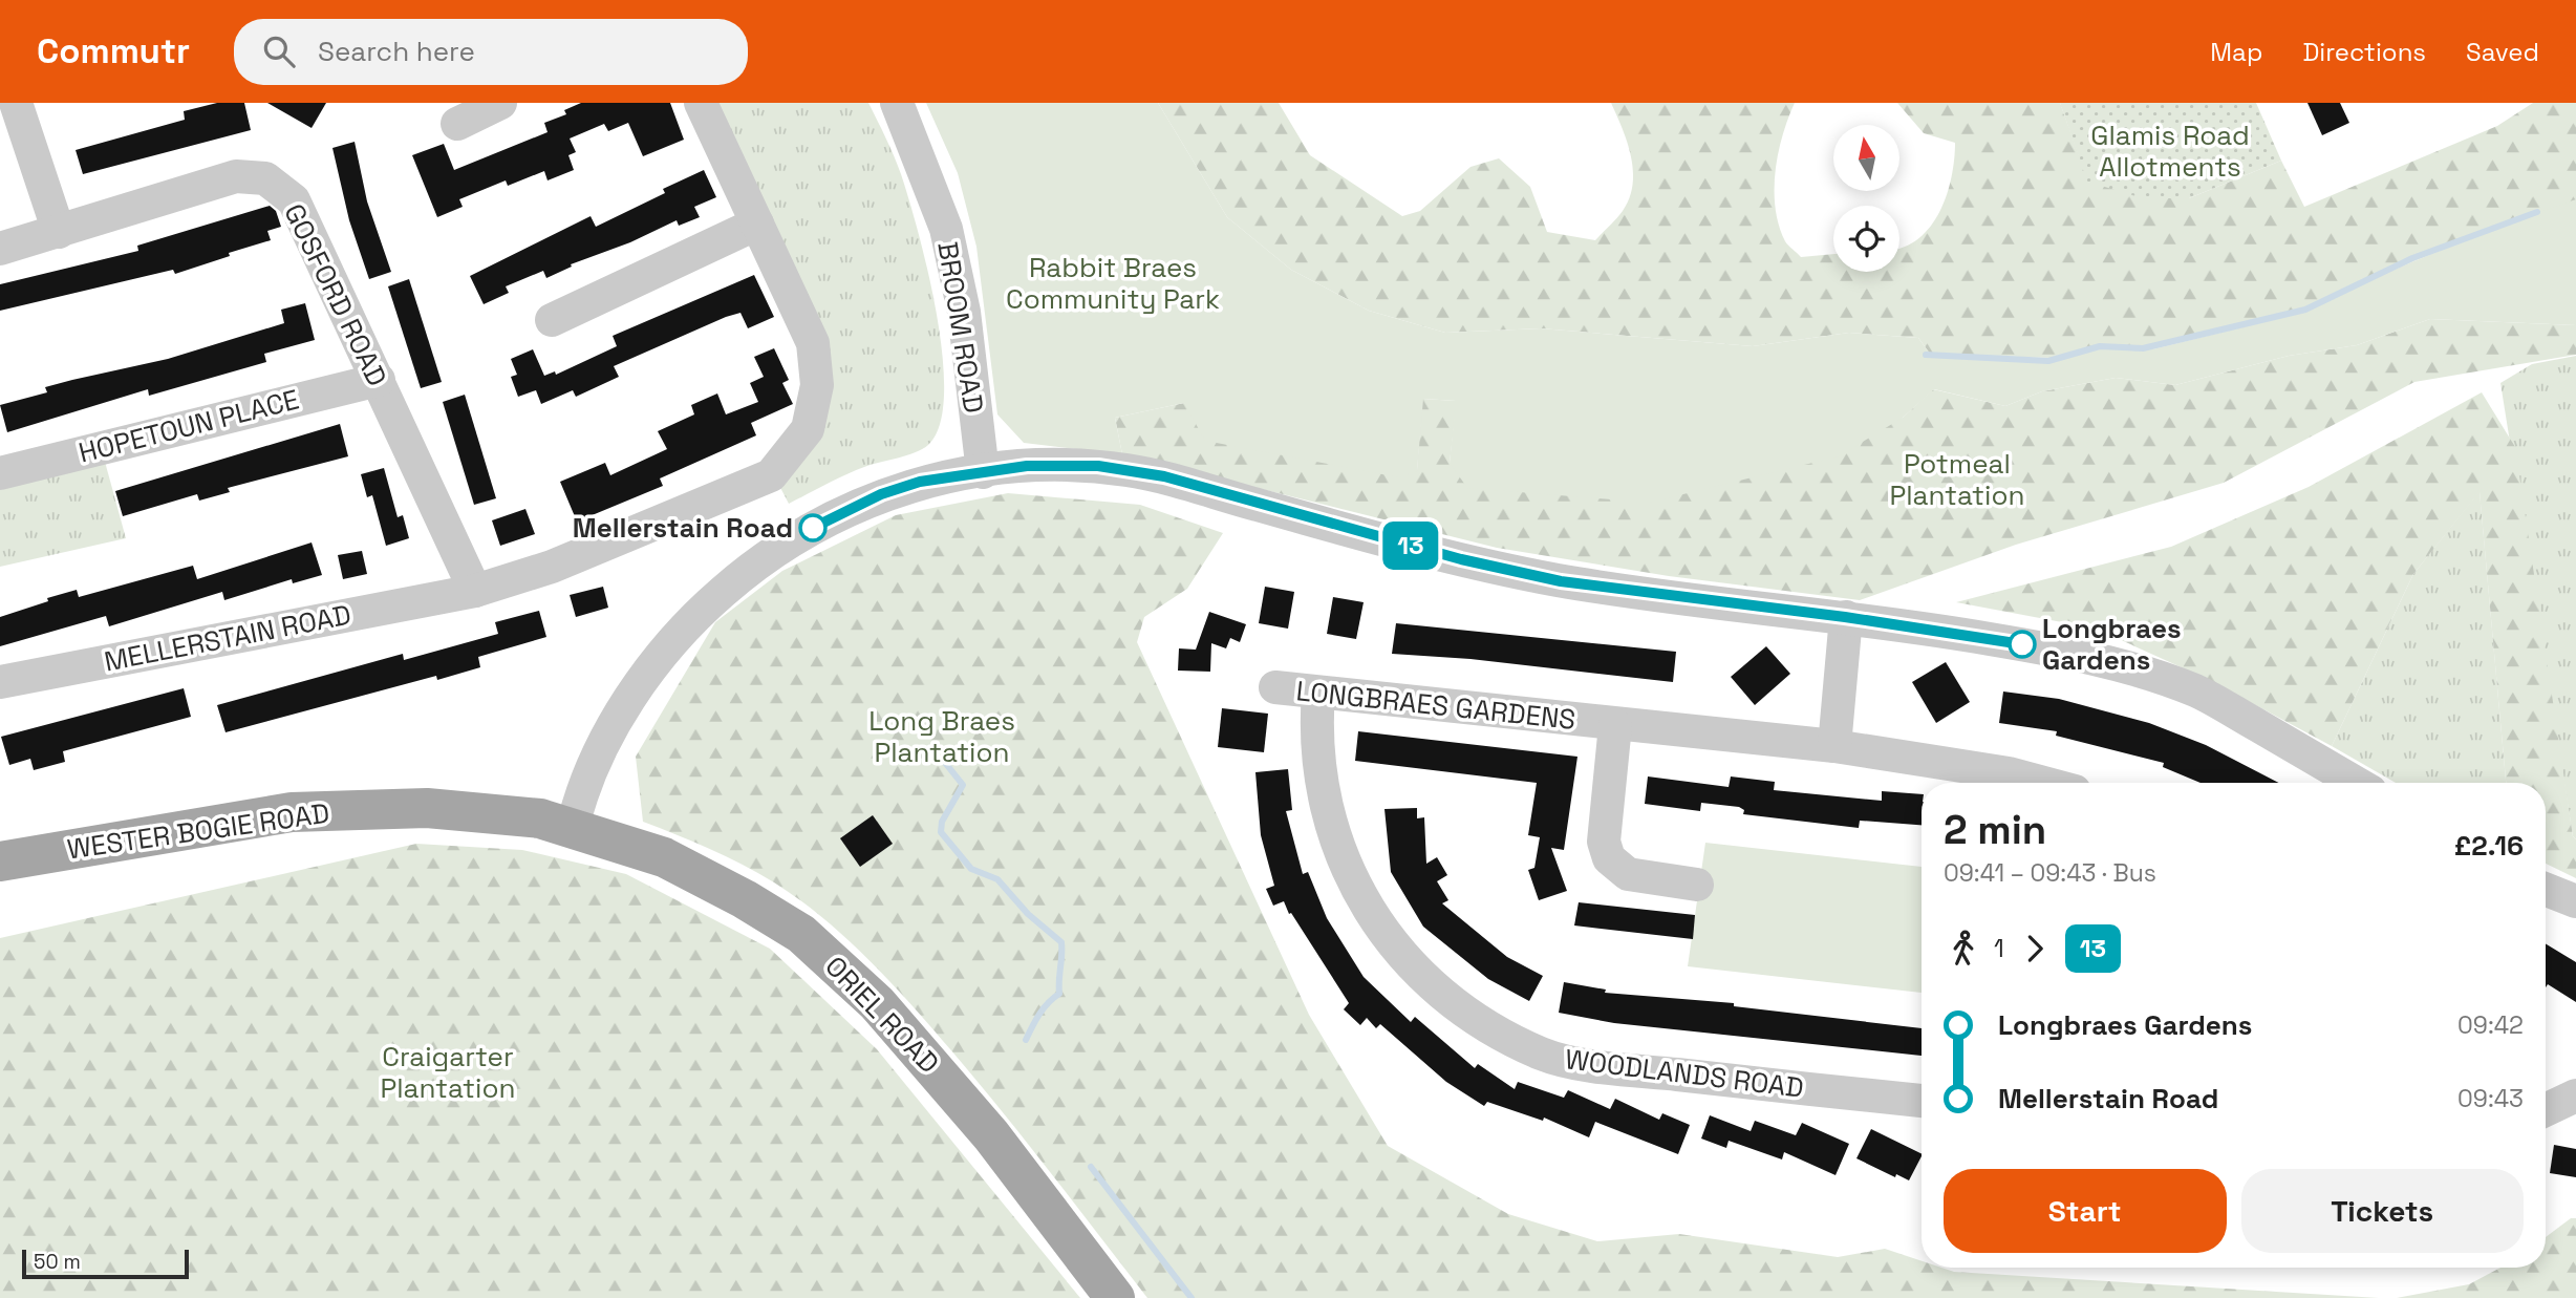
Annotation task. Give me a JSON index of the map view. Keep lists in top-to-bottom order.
{
  "streets": {
    "main road": ["WESTER BOGIE ROAD", "ORIEL ROAD"],
    "street": [
      "GOSFORD ROAD",
      "BROOM ROAD",
      "HOPETOUN PLACE",
      "MELLERSTAIN ROAD",
      "LONGBRAES GARDENS",
      "WOODLANDS ROAD"
    ]
  },
  "crossings": [
    ["GOSFORD ROAD", "HOPETOUN PLACE"],
    ["GOSFORD ROAD", "MELLERSTAIN ROAD"],
    ["LONGBRAES GARDENS", "WOODLANDS ROAD"],
    ["WESTER BOGIE ROAD", "ORIEL ROAD"]
  ],
  "parks": [
    "Glamis Road Allotments",
    "Rabbit Braes Community Park",
    "Potmeal Plantation",
    "Long Braes Plantation",
    "Craigarter Plantation"
  ],
  "places": ["Mellerstain Road", "Longbraes Gardens"],
  "lines": ["bus line 13"],
  "scale_bar": "50 m",
  "north": "top",
  "page": {
    "header": "Commutr",
    "search": "Search here",
    "nav": ["Map", "Directions", "Saved"],
    "on_map": "13",
    "heading": ["2 min", "09:41 – 09:43 · Bus", "£2.16"],
    "legs": ["1", "13"],
    "list": [
      {
        "name": "Longbraes Gardens",
        "value": "09:42"
      },
      {
        "name": "Mellerstain Road",
        "value": "09:43"
      }
    ],
    "buttons": ["Start", "Tickets"],
    "scale": "50 m"
  }
}
